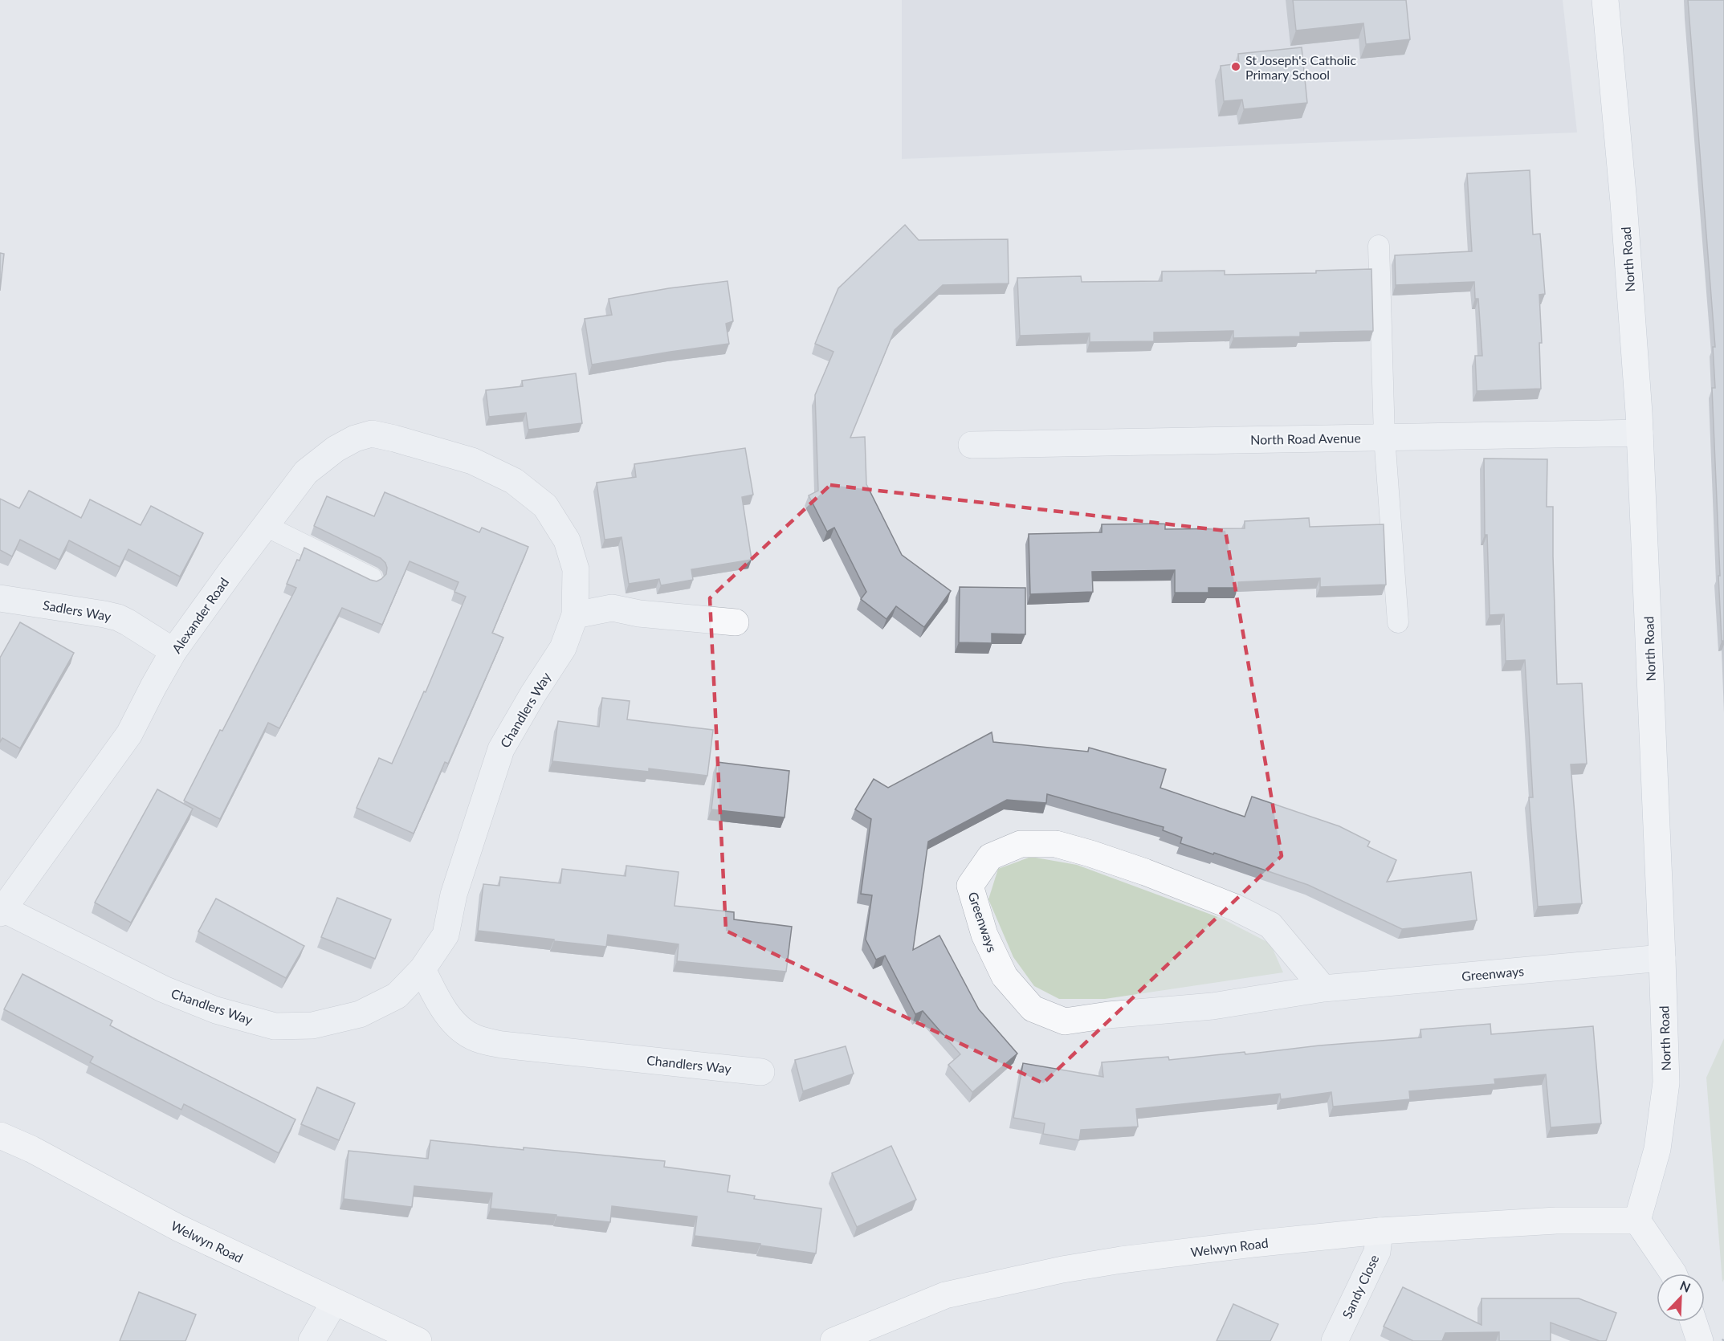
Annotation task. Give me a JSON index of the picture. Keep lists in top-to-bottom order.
{
  "streets": {
    "main road": ["North Road", "Welwyn Road"],
    "street": [
      "North Road Avenue",
      "Sadlers Way",
      "Alexander Road",
      "Chandlers Way",
      "Greenways",
      "Sandy Close"
    ]
  },
  "crossings": [
    ["North Road", "North Road Avenue"],
    ["North Road", "Greenways"],
    ["North Road", "Welwyn Road"],
    ["Sadlers Way", "Alexander Road"],
    ["Alexander Road", "Chandlers Way"],
    ["Welwyn Road", "Sandy Close"]
  ],
  "places": ["St Joseph's Catholic Primary School"],
  "north": "top right"
}
